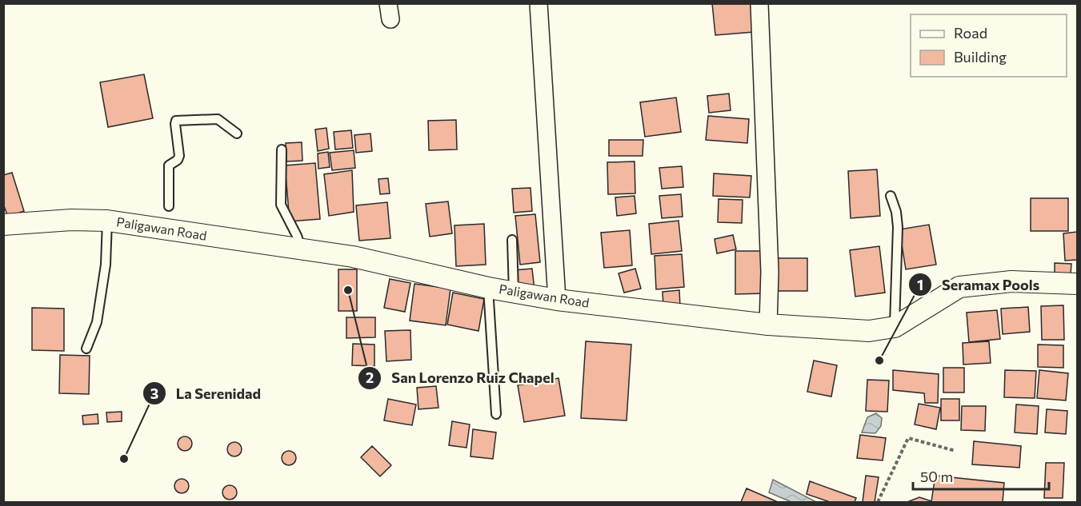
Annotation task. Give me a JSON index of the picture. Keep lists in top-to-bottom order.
{
  "streets": {
    "street": ["Paligawan Road"]
  },
  "places": ["San Lorenzo Ruiz Chapel", "Seramax Pools", "La Serenidad"],
  "legend": ["Road", "Building"],
  "scale_bar": "50 m"
}
